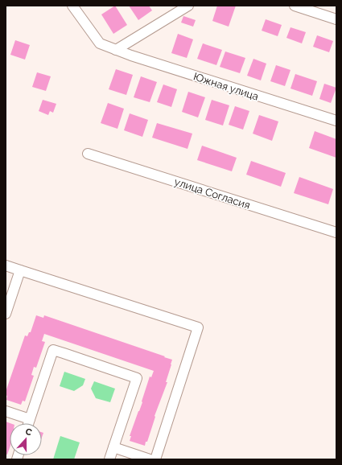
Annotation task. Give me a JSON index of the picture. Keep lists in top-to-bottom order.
{
  "streets": {
    "street": ["Южная улица", "улица Согласия"]
  },
  "north": "top"
}
